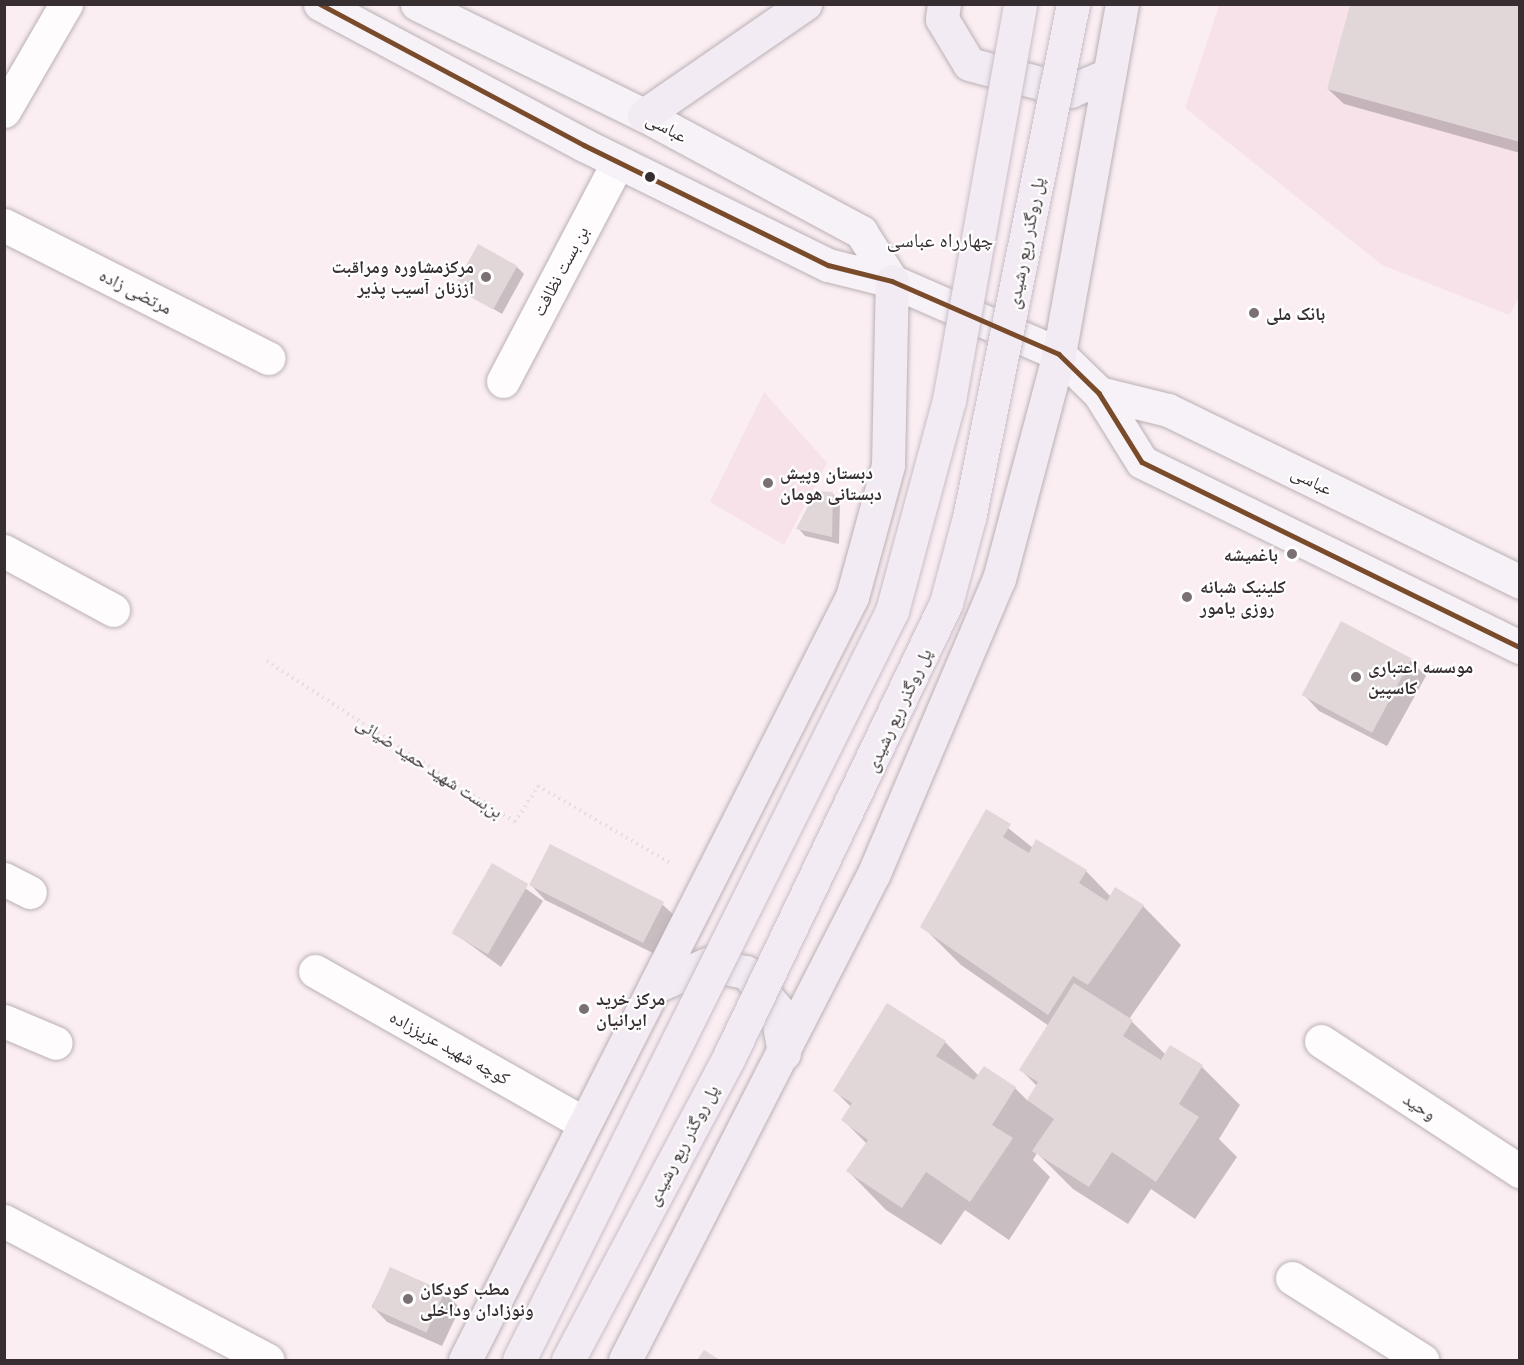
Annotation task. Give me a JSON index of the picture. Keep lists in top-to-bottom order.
{
  "streets": {
    "highway": ["پل روگذر ربع رشیدی"],
    "main road": ["عباسى"],
    "street": [
      "بن بست نظافت",
      "مرتضی زاده",
      "کوچه شهید عزیززاده",
      "وحید"
    ],
    "path": ["بن‌بست شهید حمید ضیائی"]
  },
  "districts": ["چهارراه عباسی"],
  "places": [
    "مرکزمشاوره ومراقبت اززنان آسیب پذیر",
    "بانک ملی",
    "دبستان وپیش دبستانی هومان",
    "باغمیشه",
    "کلینیک شبانه روزی یامور",
    "موسسه اعتباری کاسپین",
    "مرکز خرید ایرانیان",
    "مطب کودکان ونوزادان وداخلی"
  ]
}
